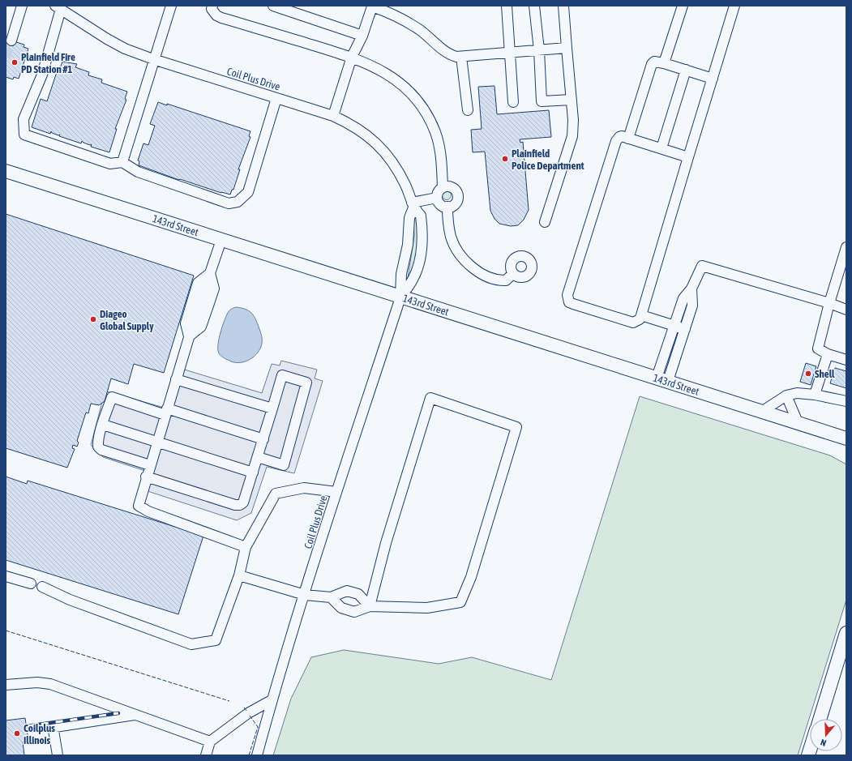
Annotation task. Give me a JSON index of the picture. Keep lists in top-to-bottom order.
{
  "streets": {
    "main road": ["143rd Street"],
    "street": ["Coil Plus Drive"]
  },
  "crossings": [
    ["Coil Plus Drive", "143rd Street"]
  ],
  "places": [
    "Plainfield Fire PD Station #1",
    "Plainfield Police Department",
    "Diageo Global Supply",
    "Shell",
    "Coilplus Illinois"
  ],
  "north": "bottom"
}
